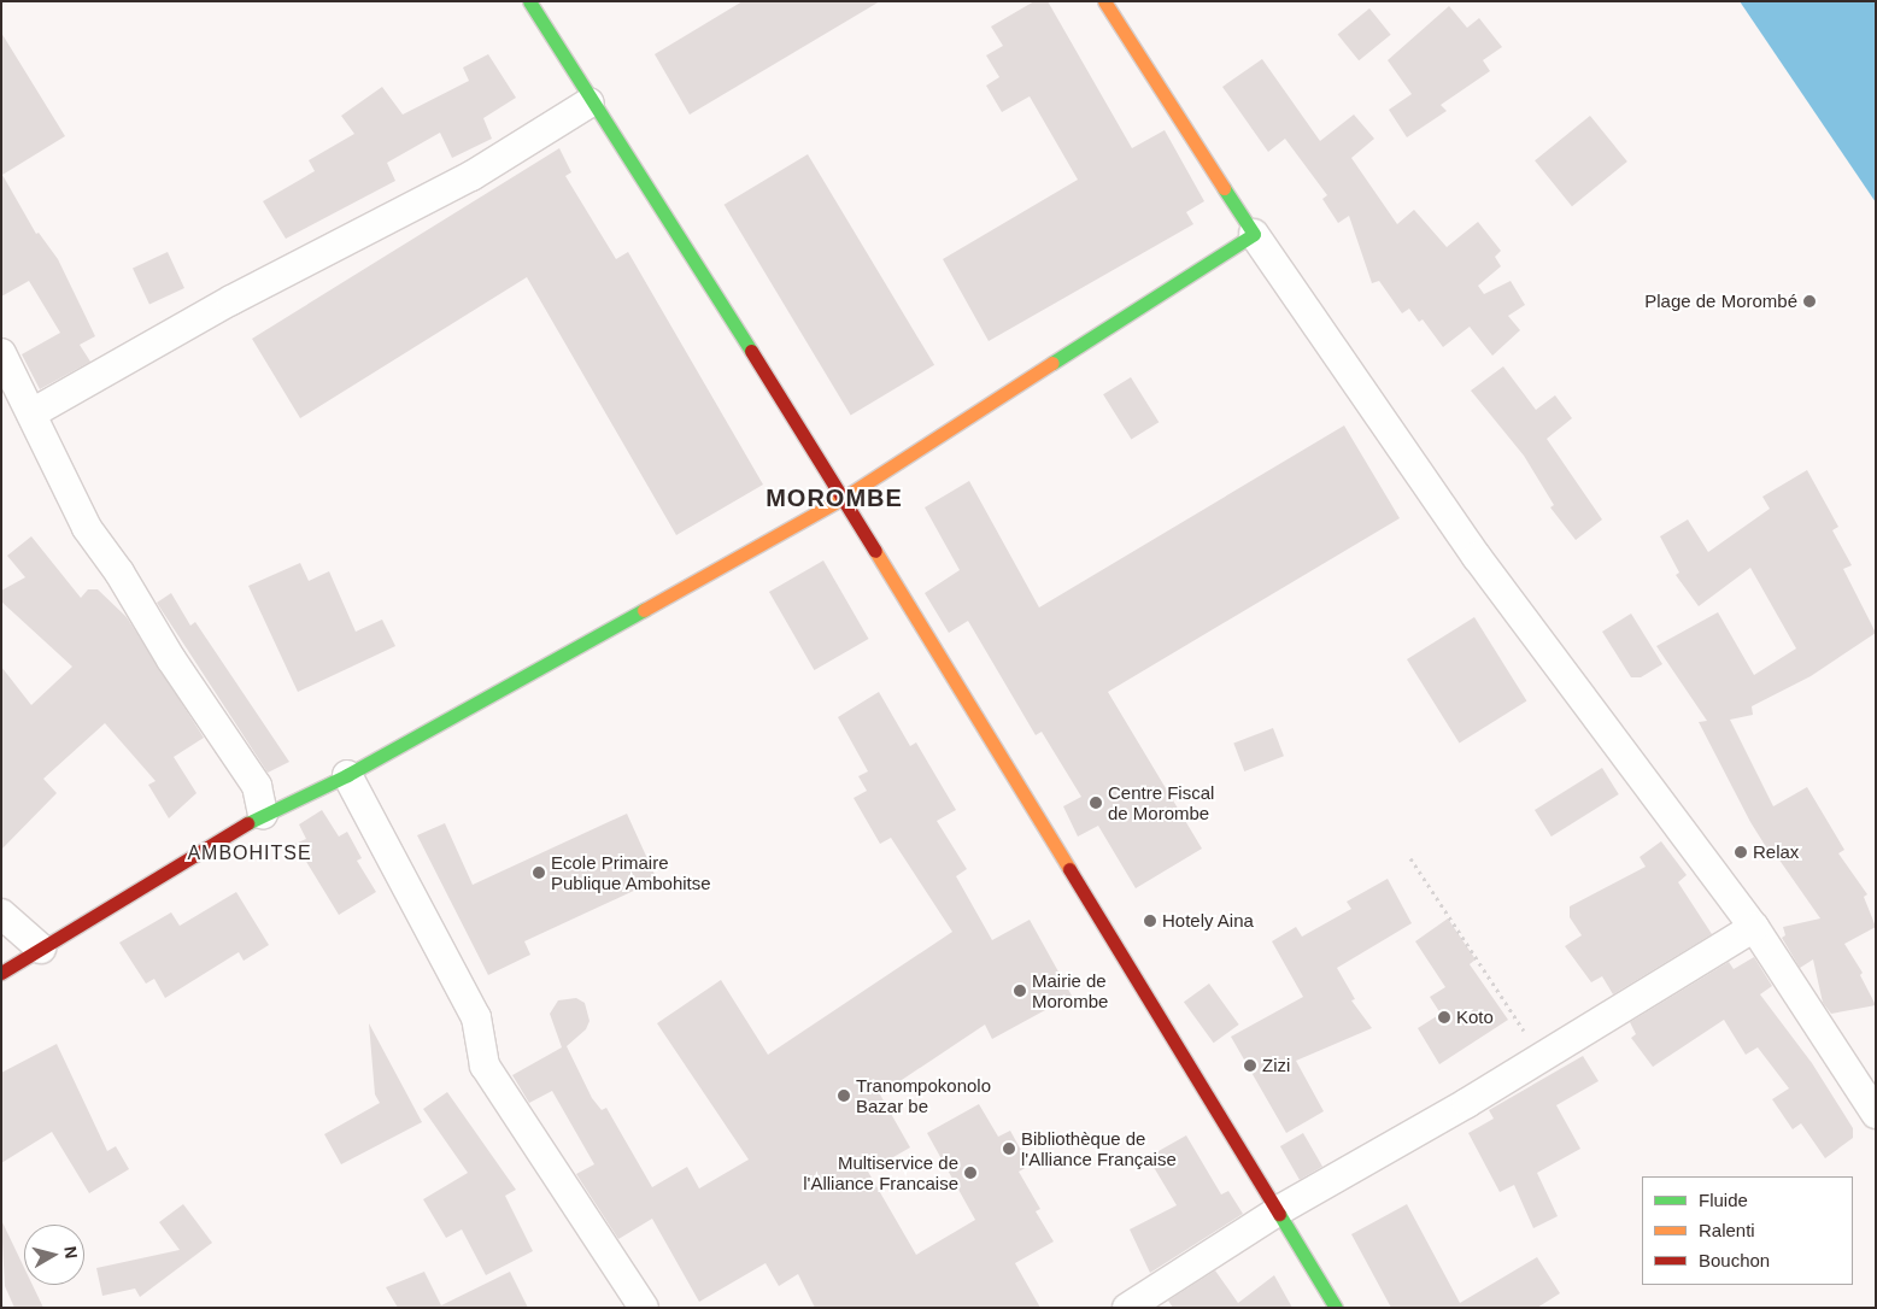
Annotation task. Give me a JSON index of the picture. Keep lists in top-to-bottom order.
{
  "districts": ["MOROMBE", "AMBOHITSE"],
  "places": [
    "Plage de Morombé",
    "Centre Fiscal de Morombe",
    "Relax",
    "Ecole Primaire Publique Ambohitse",
    "Hotely Aina",
    "Mairie de Morombe",
    "Koto",
    "Zizi",
    "Tranompokonolo Bazar be",
    "Bibliothèque de l'Alliance Française",
    "Multiservice de l'Alliance Francaise"
  ],
  "legend": ["Fluide", "Ralenti", "Bouchon"],
  "north": "right"
}
